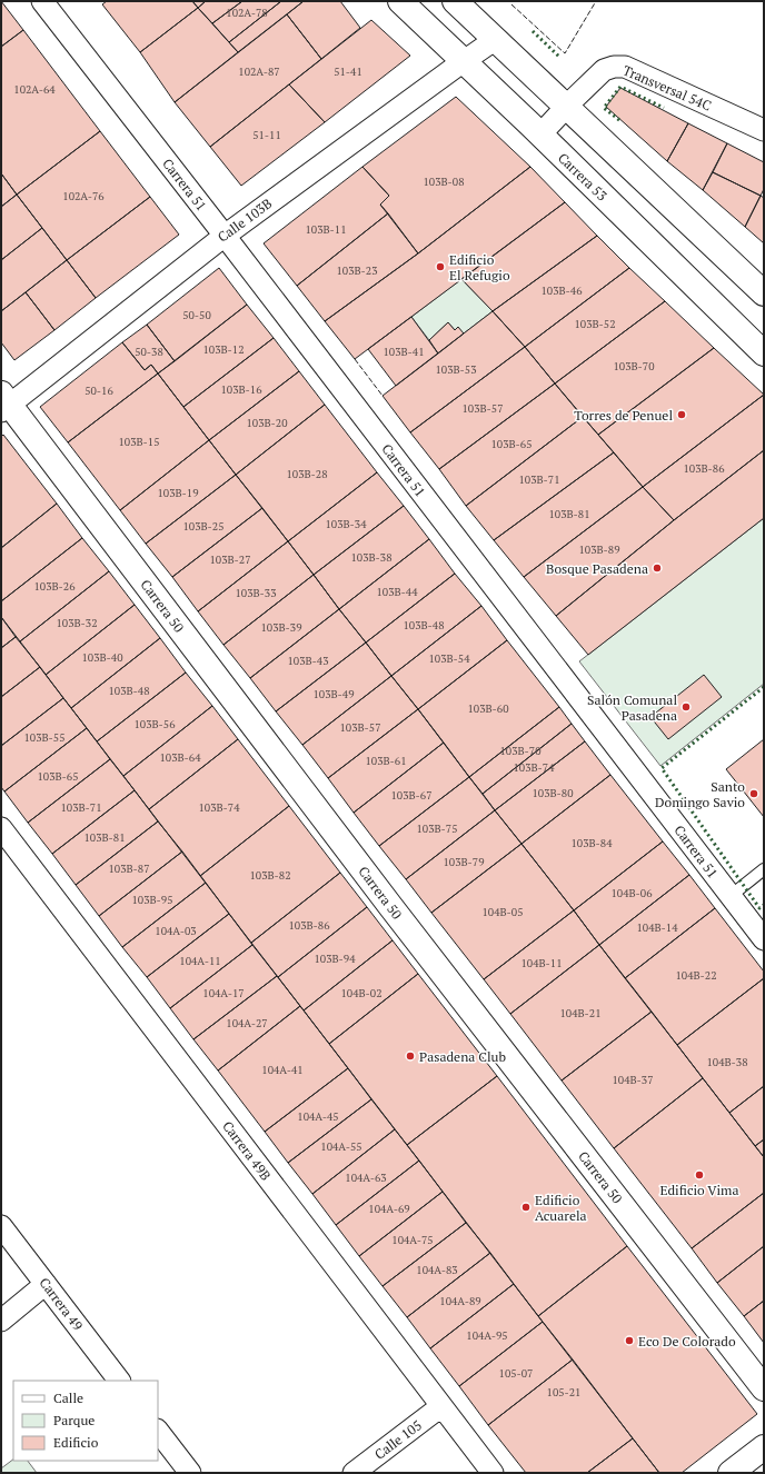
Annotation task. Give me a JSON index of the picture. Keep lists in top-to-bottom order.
{
  "streets": {
    "street": [
      "Transversal 54C",
      "Carrera 53",
      "Carrera 51",
      "Calle 103B",
      "Carrera 50",
      "Carrera 49B",
      "Carrera 49",
      "Calle 105"
    ]
  },
  "crossings": [
    ["Transversal 54C", "Carrera 53"],
    ["Carrera 53", "Calle 103B"],
    ["Carrera 51", "Calle 103B"],
    ["Calle 103B", "Carrera 50"],
    ["Carrera 49B", "Calle 105"]
  ],
  "places": [
    "Edificio El Refugio",
    "Torres de Penuel",
    "Bosque Pasadena",
    "Salón Comunal Pasadena",
    "Santo Domingo Savio",
    "Pasadena Club",
    "Edificio Vima",
    "Edificio Acuarela",
    "Eco De Colorado"
  ],
  "house_numbers": [
    "102A-78",
    "102A-87",
    "51-41",
    "102A-64",
    "51-11",
    "103B-08",
    "102A-76",
    "103B-11",
    "103B-23",
    "103B-46",
    "50-50",
    "103B-52",
    "103B-12",
    "50-38",
    "103B-41",
    "103B-70",
    "103B-53",
    "103B-16",
    "50-16",
    "103B-57",
    "103B-20",
    "103B-15",
    "103B-65",
    "103B-86",
    "103B-28",
    "103B-71",
    "103B-19",
    "103B-81",
    "103B-34",
    "103B-25",
    "103B-89",
    "103B-38",
    "103B-27",
    "103B-26",
    "103B-44",
    "103B-33",
    "103B-32",
    "103B-48",
    "103B-39",
    "103B-40",
    "103B-54",
    "103B-43",
    "103B-48",
    "103B-49",
    "103B-60",
    "103B-56",
    "103B-57",
    "103B-55",
    "103B-70",
    "103B-64",
    "103B-61",
    "103B-74",
    "103B-65",
    "103B-80",
    "103B-67",
    "103B-71",
    "103B-74",
    "103B-75",
    "103B-81",
    "103B-84",
    "103B-79",
    "103B-87",
    "103B-82",
    "104B-06",
    "103B-95",
    "104B-05",
    "103B-86",
    "104B-14",
    "104A-03",
    "103B-94",
    "104A-11",
    "104B-11",
    "104B-22",
    "104A-17",
    "104B-02",
    "104B-21",
    "104A-27",
    "104B-38",
    "104A-41",
    "104B-37",
    "104A-45",
    "104A-55",
    "104A-63",
    "104A-69",
    "104A-75",
    "104A-83",
    "104A-89",
    "104A-95",
    "105-07",
    "105-21"
  ],
  "legend": ["Calle", "Parque", "Edificio"]
}
